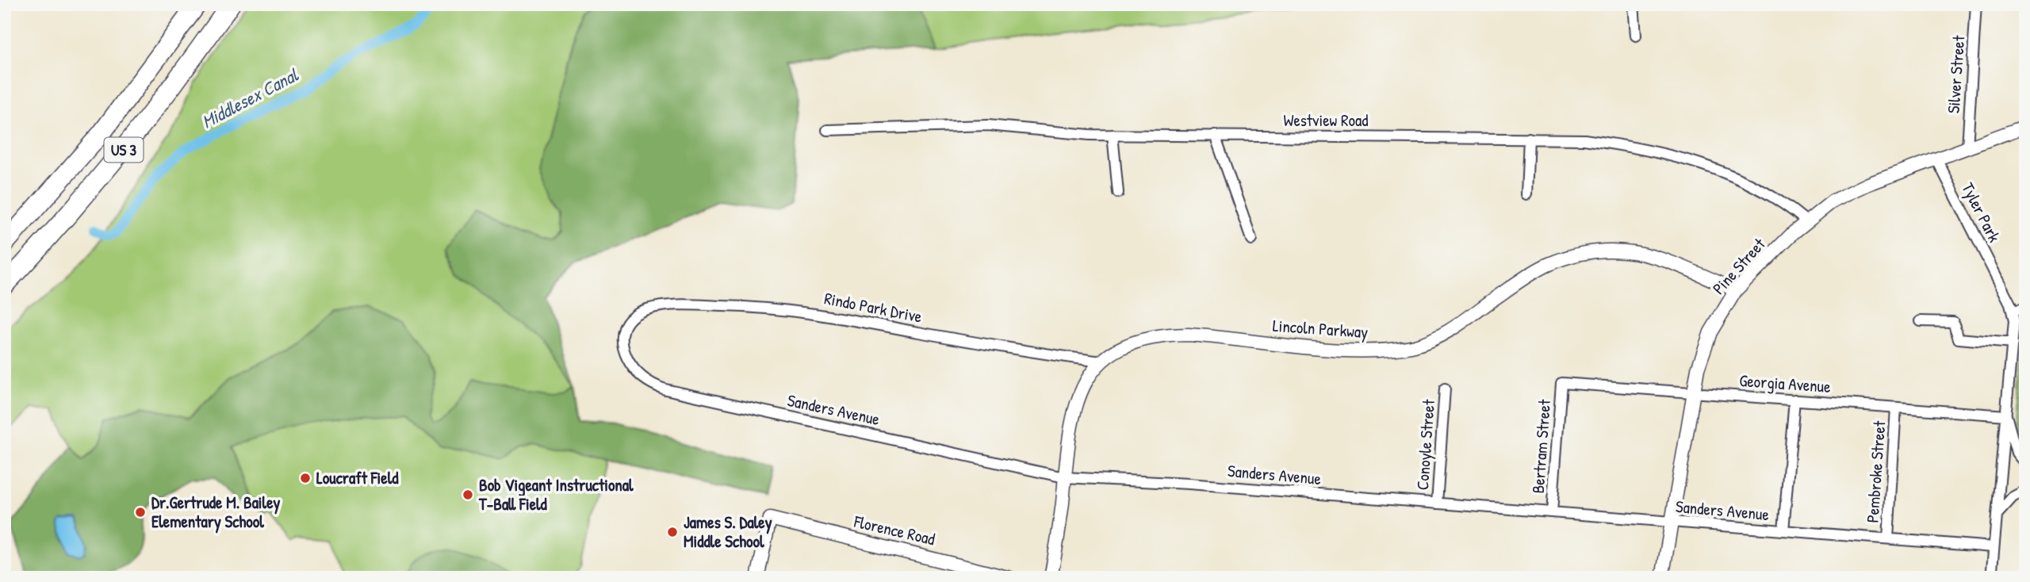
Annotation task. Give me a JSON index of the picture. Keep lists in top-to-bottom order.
{
  "streets": {
    "highway": ["US 3"],
    "street": [
      "Silver Street",
      "Westview Road",
      "Tyler Park",
      "Pine Street",
      "Rindo Park Drive",
      "Lincoln Parkway",
      "Georgia Avenue",
      "Sanders Avenue",
      "Conoyle Street",
      "Bertram Street",
      "Pembroke Street",
      "Florence Road"
    ]
  },
  "crossings": [
    ["Silver Street", "Pine Street"],
    ["Westview Road", "Pine Street"],
    ["Tyler Park", "Pine Street"],
    ["Tyler Park", "Georgia Avenue"],
    ["Tyler Park", "Sanders Avenue"],
    ["Pine Street", "Lincoln Parkway"],
    ["Pine Street", "Georgia Avenue"],
    ["Pine Street", "Sanders Avenue"],
    ["Rindo Park Drive", "Lincoln Parkway"],
    ["Rindo Park Drive", "Sanders Avenue"],
    ["Lincoln Parkway", "Sanders Avenue"],
    ["Georgia Avenue", "Bertram Street"],
    ["Georgia Avenue", "Pembroke Street"],
    ["Sanders Avenue", "Conoyle Street"],
    ["Sanders Avenue", "Bertram Street"],
    ["Sanders Avenue", "Pembroke Street"]
  ],
  "water": ["Middlesex Canal"],
  "places": [
    "Loucraft Field",
    "Bob Vigeant Instructional T-Ball Field",
    "Dr.Gertrude M. Bailey Elementary School",
    "James S. Daley Middle School"
  ]
}
